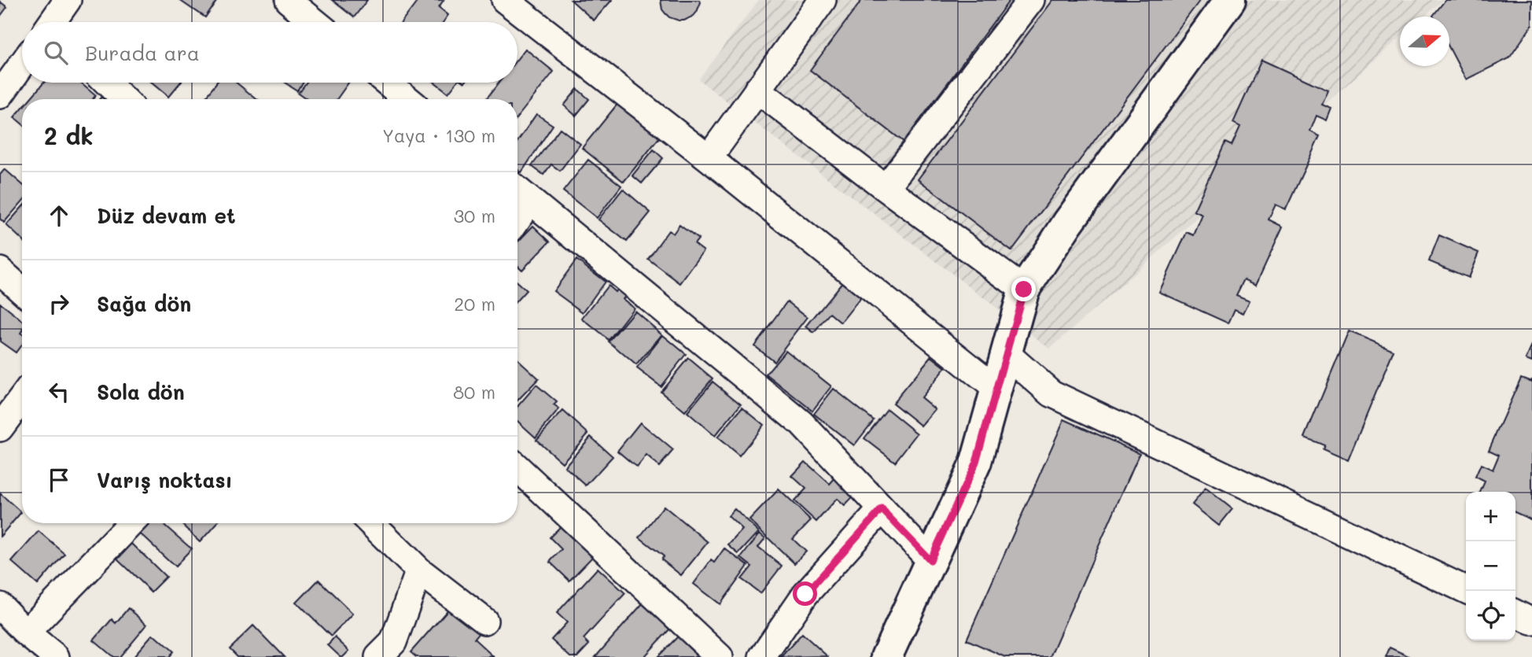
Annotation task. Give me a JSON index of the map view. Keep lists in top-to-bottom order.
{
  "north": "right",
  "page": {
    "search": "Burada ara",
    "heading": ["2 dk", "Yaya · 130 m"],
    "list": [
      ["Düz devam et", "30 m"],
      ["Sağa dön", "20 m"],
      ["Sola dön", "80 m"],
      "Varış noktası"
    ],
    "map_buttons": ["+", "−"]
  }
}
